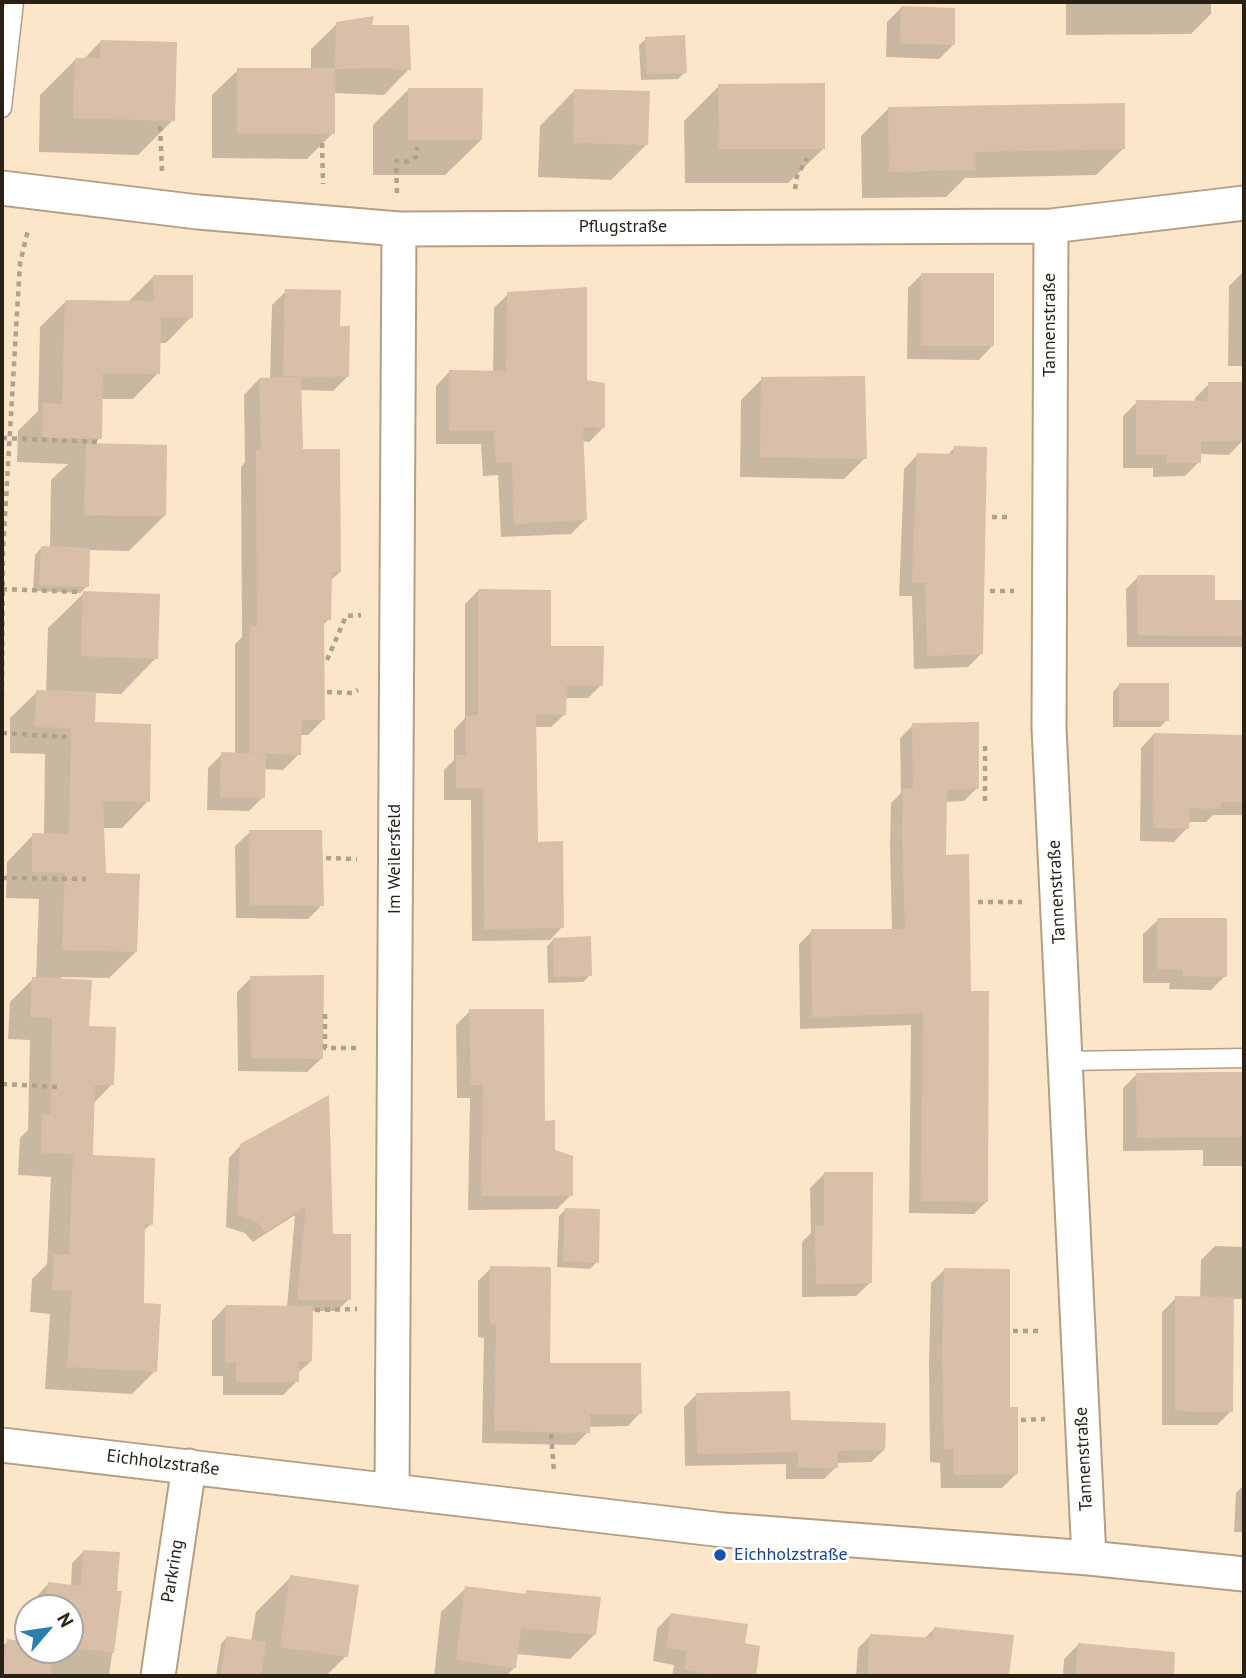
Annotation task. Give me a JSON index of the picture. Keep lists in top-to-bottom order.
{
  "streets": {
    "street": [
      "Pflugstraße",
      "Tannenstraße",
      "Im Weilersfeld",
      "Eichholzstraße",
      "Parkring"
    ]
  },
  "crossings": [
    ["Pflugstraße", "Tannenstraße"],
    ["Pflugstraße", "Im Weilersfeld"],
    ["Tannenstraße", "Eichholzstraße"],
    ["Im Weilersfeld", "Eichholzstraße"],
    ["Eichholzstraße", "Parkring"]
  ],
  "places": ["Eichholzstraße"],
  "north": "top right"
}
